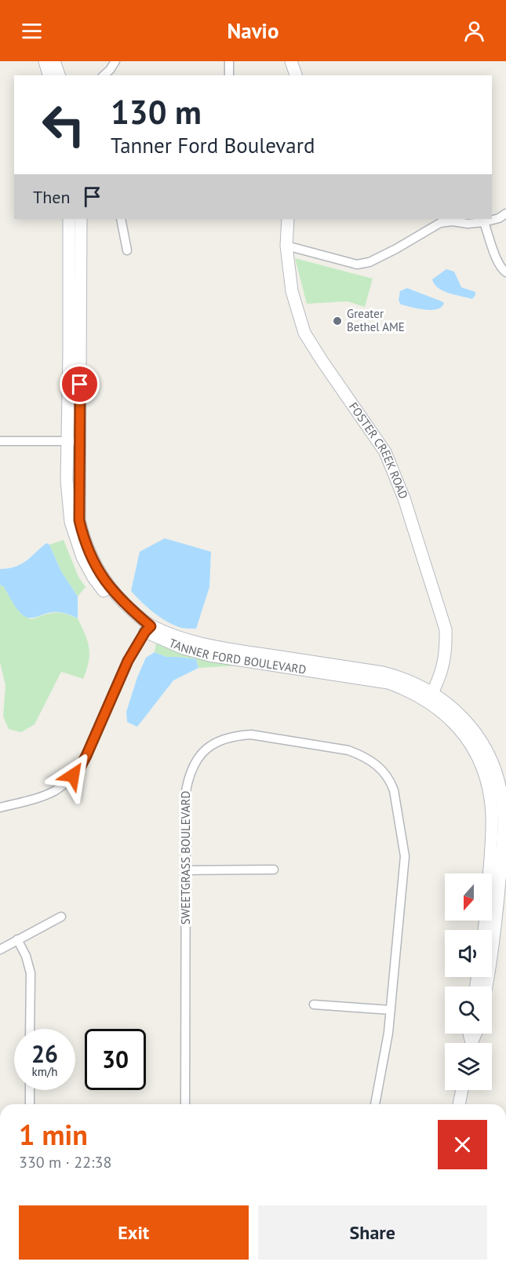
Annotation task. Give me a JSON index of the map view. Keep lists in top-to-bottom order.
{
  "streets": {
    "street": ["FOSTER CREEK ROAD", "TANNER FORD BOULEVARD", "SWEETGRASS BOULEVARD"]
  },
  "crossings": [
    ["FOSTER CREEK ROAD", "TANNER FORD BOULEVARD"]
  ],
  "places": ["Greater Bethel AME"],
  "north": "bottom",
  "page": {
    "header": "Navio",
    "turn": ["130 m", "Tanner Ford Boulevard"],
    "then": "Then",
    "speed": "26 km/h",
    "limit": "30",
    "heading": ["1 min", "330 m · 22:38"],
    "buttons": ["Exit", "Share"]
  }
}
